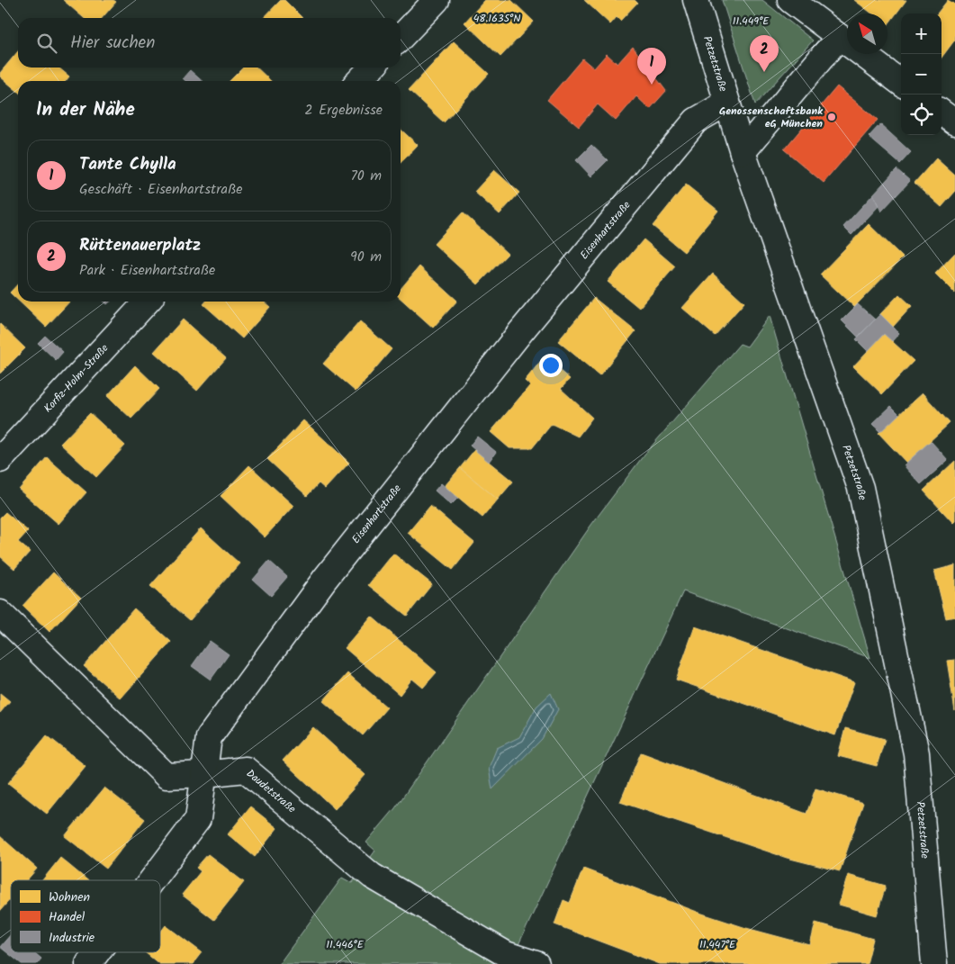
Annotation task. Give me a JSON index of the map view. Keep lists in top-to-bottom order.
{
  "streets": {
    "street": [
      "Petzetstraße",
      "Eisenhartstraße",
      "Korfiz-Holm-Straße",
      "Daudetstraße"
    ]
  },
  "crossings": [
    ["Petzetstraße", "Eisenhartstraße"],
    ["Eisenhartstraße", "Daudetstraße"]
  ],
  "places": ["Genossenschaftsbank eG München"],
  "legend": ["Wohnen", "Handel", "Industrie"],
  "north": "top left",
  "page": {
    "map_buttons": ["+", "−"],
    "search": "Hier suchen",
    "pins": ["2", "1"],
    "heading": ["In der Nähe", "2 Ergebnisse"],
    "list": [
      {
        "mark": "1",
        "name": "Tante Chylla",
        "note": "Geschäft · Eisenhartstraße",
        "value": "70 m"
      },
      {
        "mark": "2",
        "name": "Rüttenauerplatz",
        "note": "Park · Eisenhartstraße",
        "value": "90 m"
      }
    ]
  },
  "coordinates": [
    "48.1635°N",
    "11.449°E",
    "11.446°E",
    "11.447°E"
  ]
}
